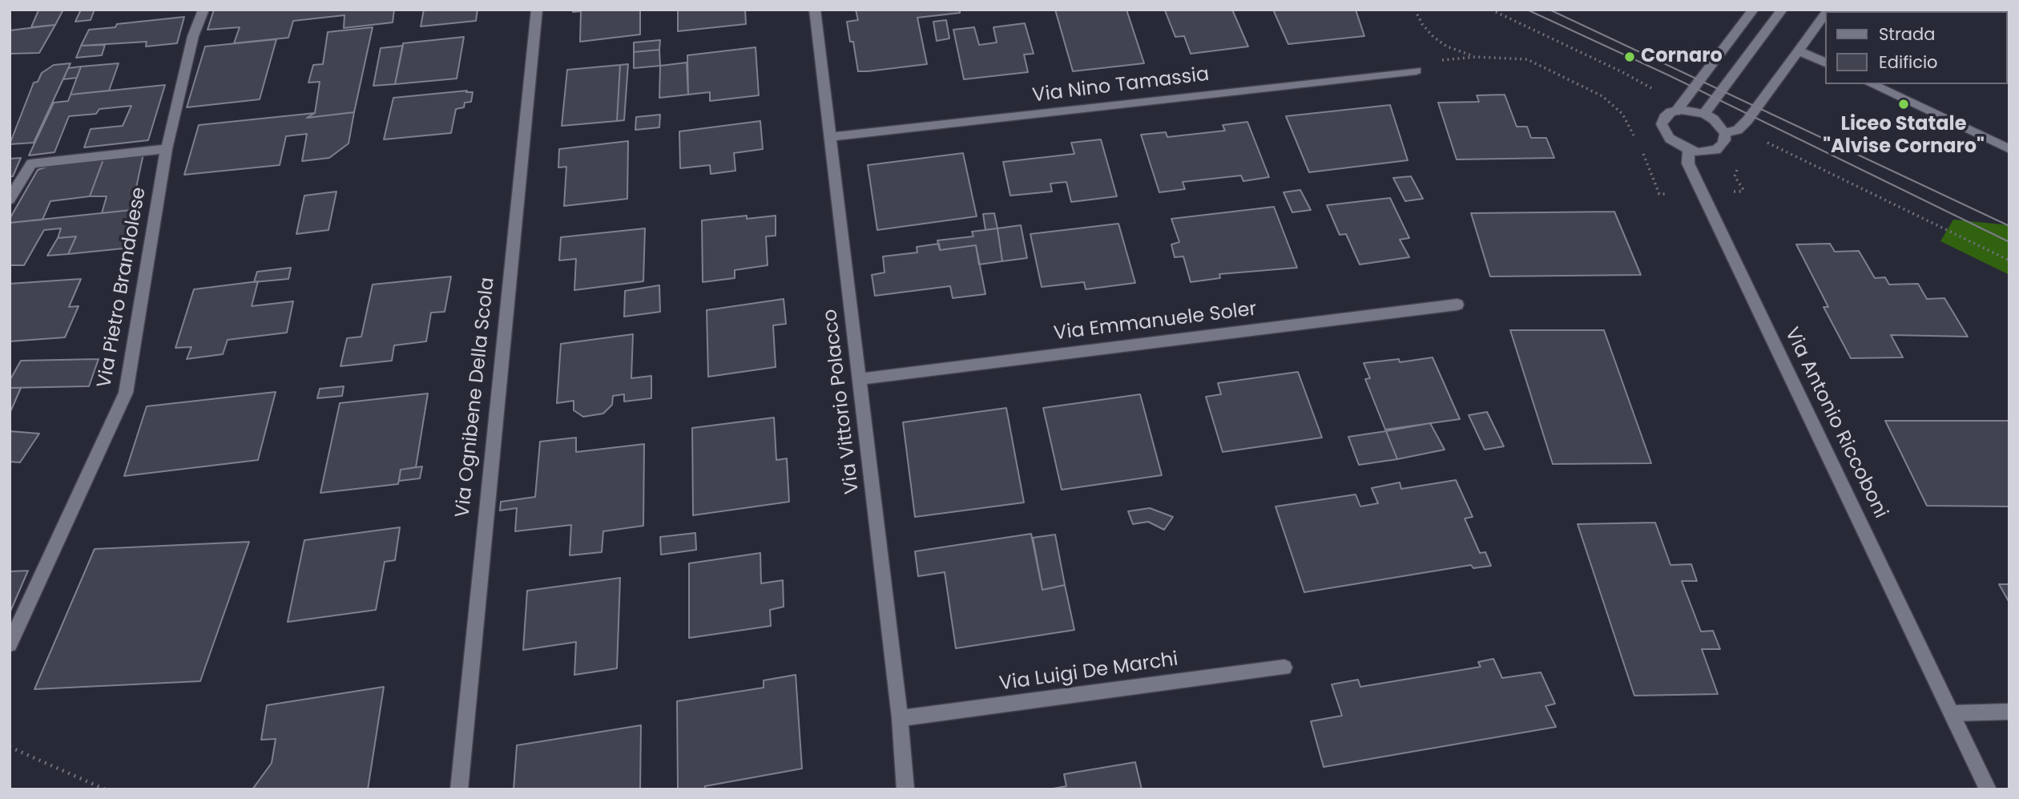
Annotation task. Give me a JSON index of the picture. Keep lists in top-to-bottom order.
{
  "streets": {
    "street": [
      "Via Nino Tamassia",
      "Via Pietro Brandolese",
      "Via Emmanuele Soler",
      "Via Ognibene Della Scola",
      "Via Vittorio Polacco",
      "Via Antonio Riccoboni",
      "Via Luigi De Marchi"
    ]
  },
  "crossings": [
    ["Via Nino Tamassia", "Via Vittorio Polacco"],
    ["Via Emmanuele Soler", "Via Vittorio Polacco"],
    ["Via Vittorio Polacco", "Via Luigi De Marchi"]
  ],
  "places": ["Cornaro", "Liceo Statale \"Alvise Cornaro\""],
  "legend": ["Strada", "Edificio"]
}
